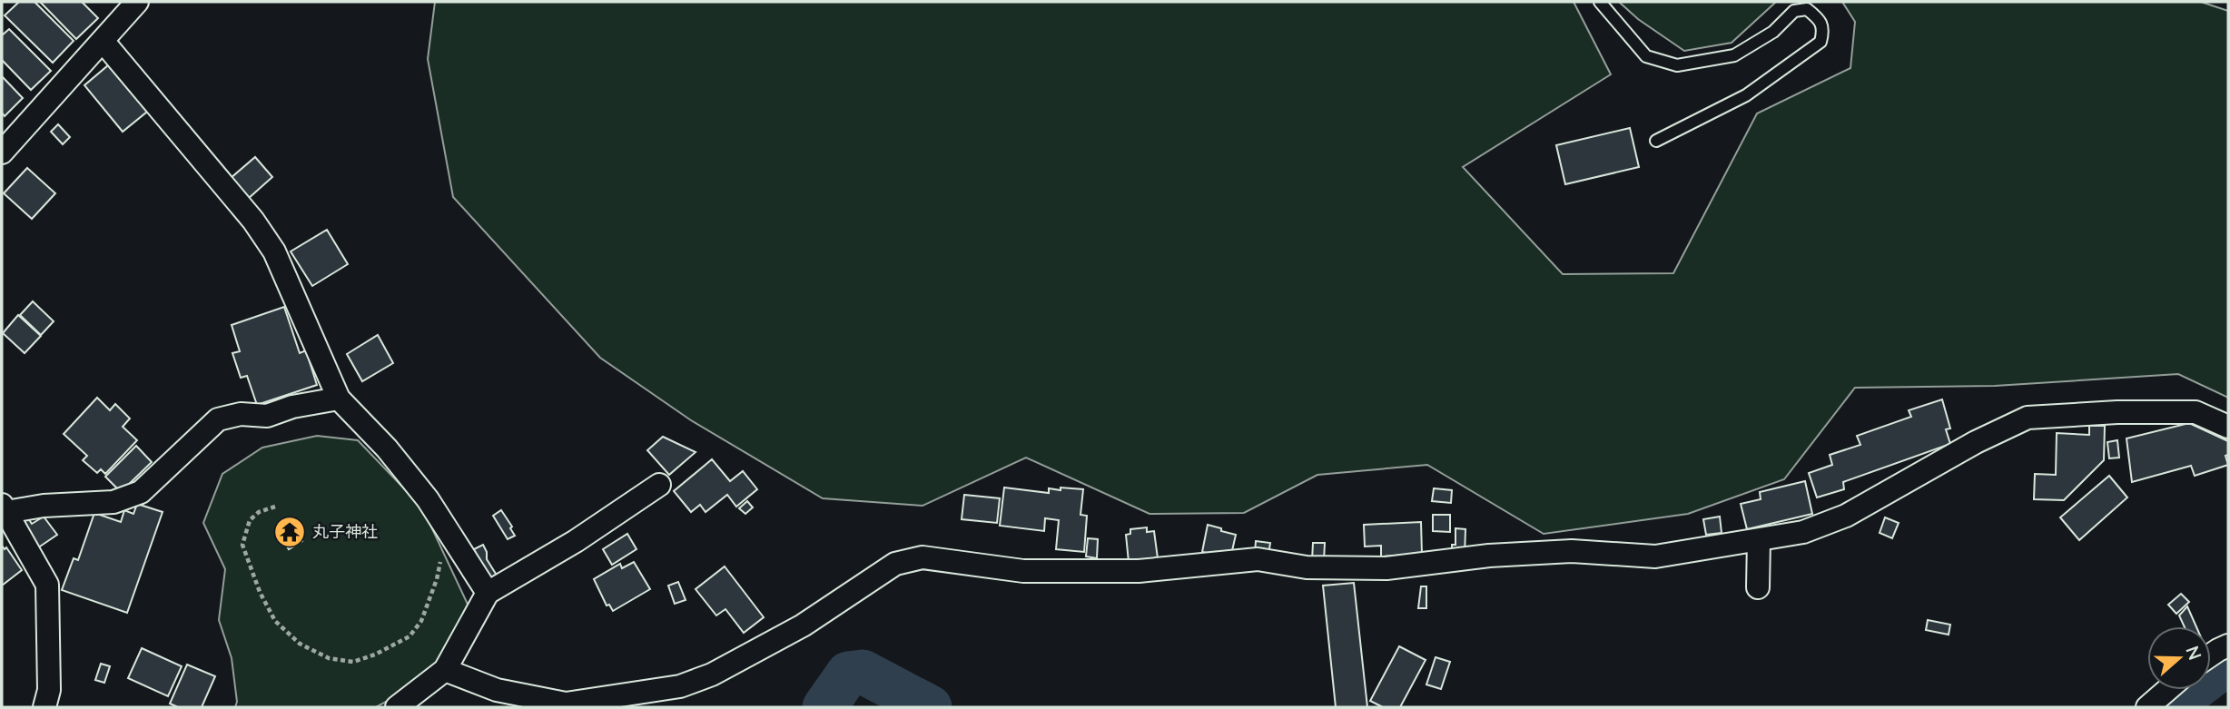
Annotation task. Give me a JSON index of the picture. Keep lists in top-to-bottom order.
{
  "places": {
    "temple": ["丸子神社"]
  },
  "north": "right"
}
